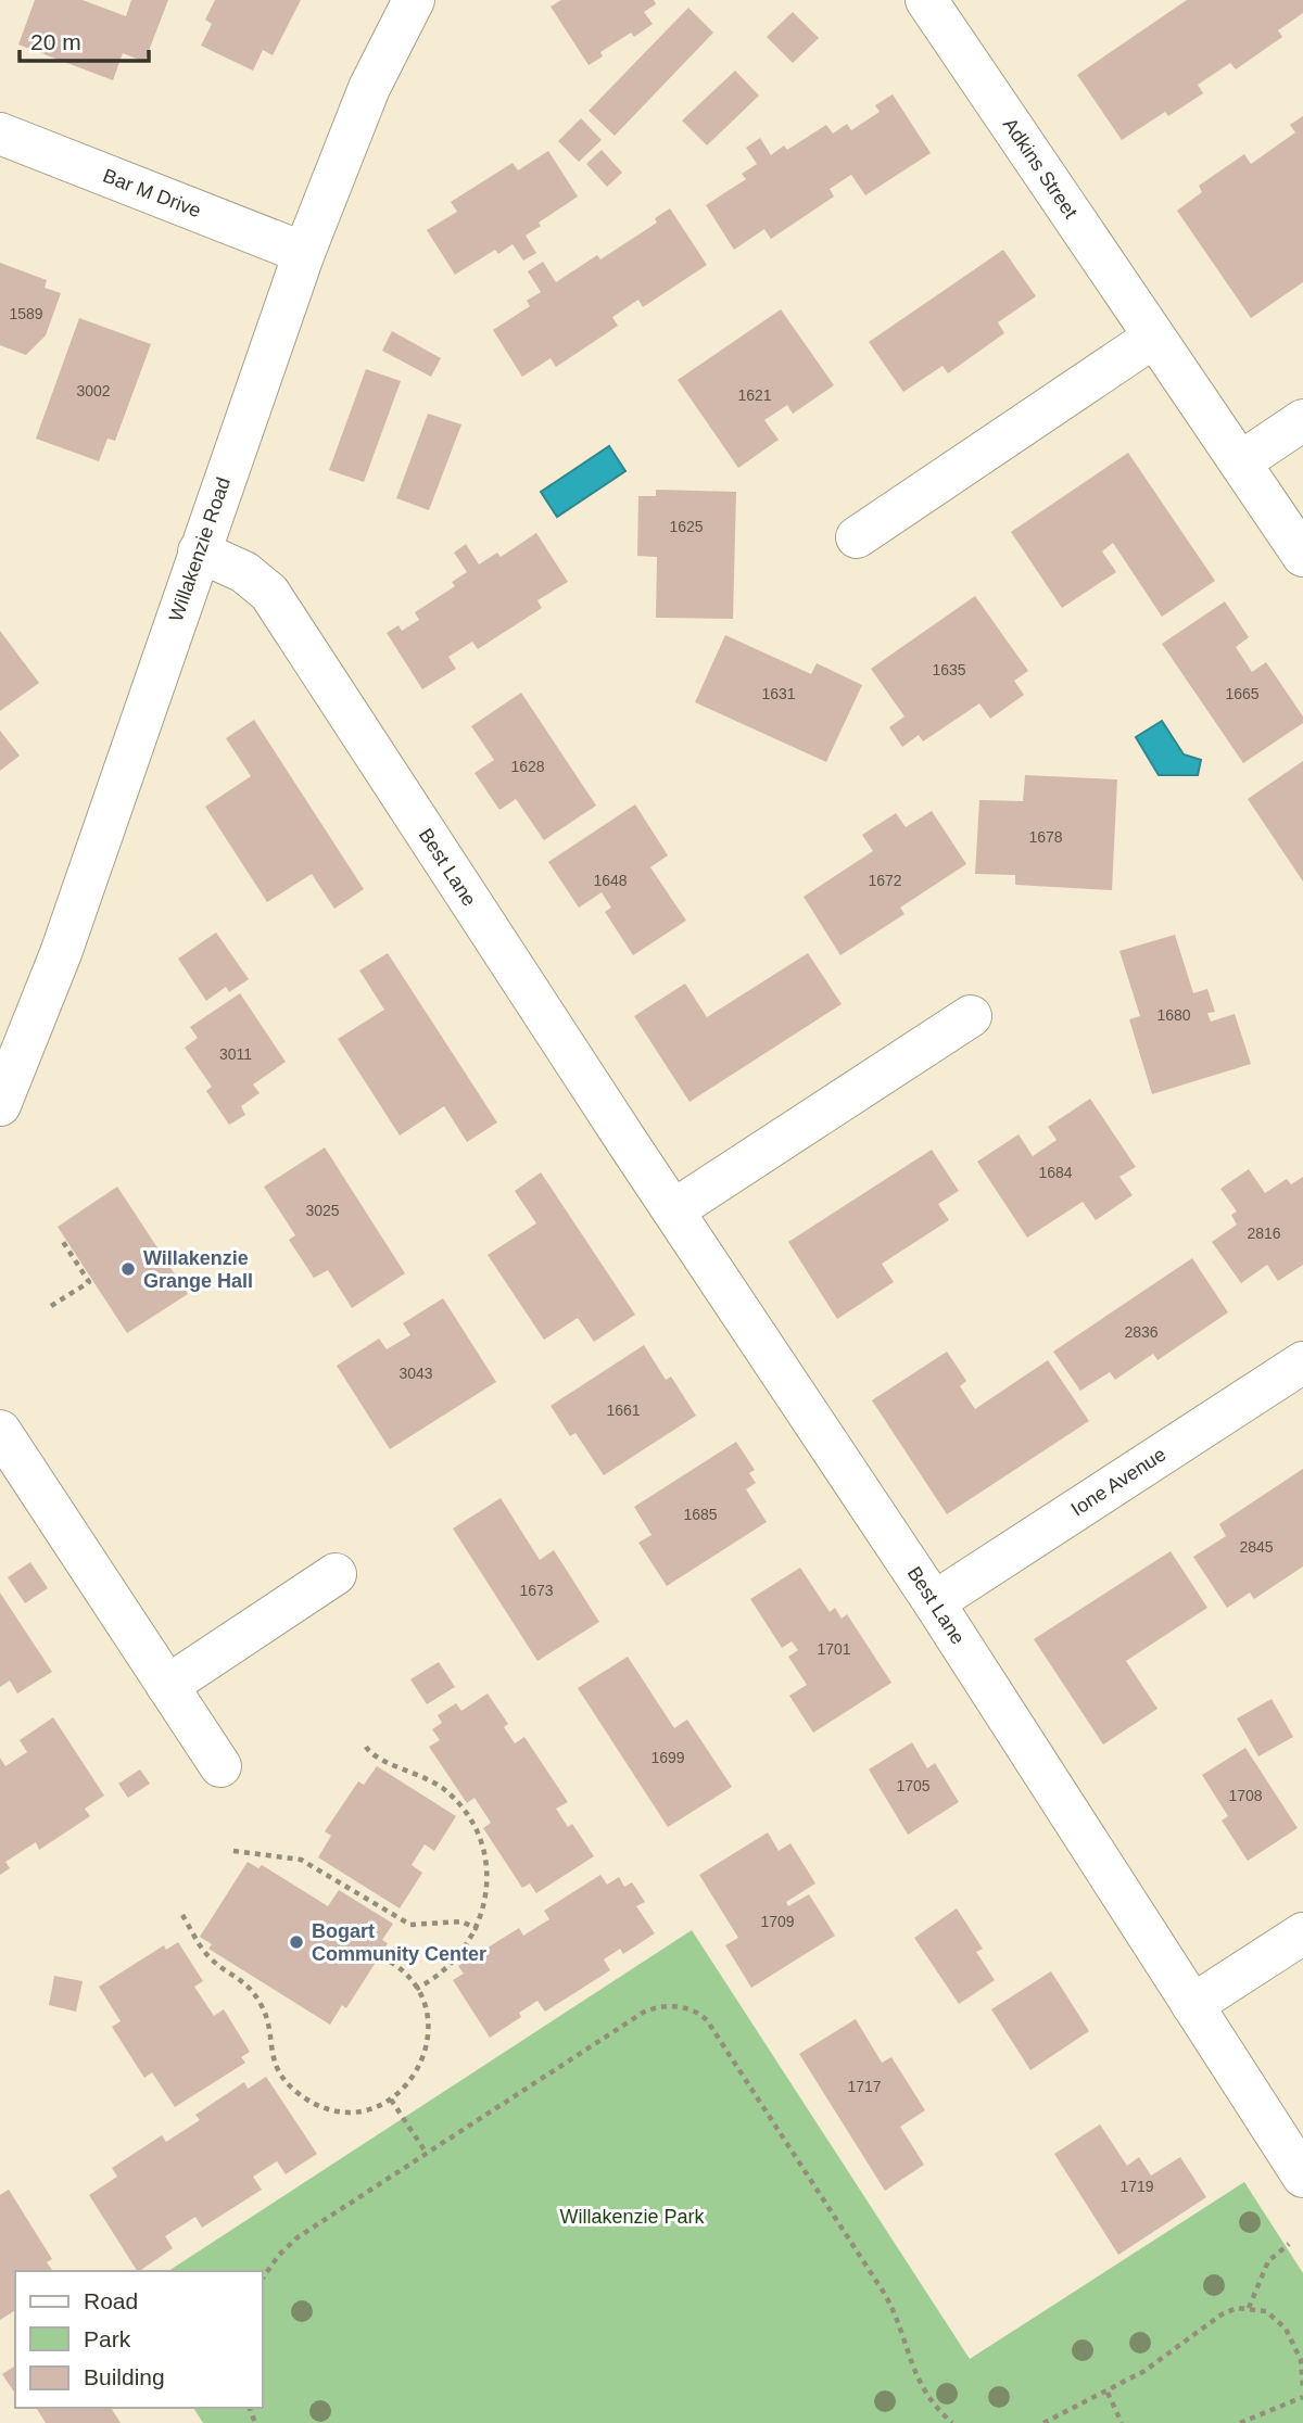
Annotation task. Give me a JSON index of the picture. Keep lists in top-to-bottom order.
{
  "streets": {
    "street": [
      "Adkins Street",
      "Bar M Drive",
      "Willakenzie Road",
      "Best Lane",
      "Ione Avenue"
    ]
  },
  "crossings": [
    ["Bar M Drive", "Willakenzie Road"],
    ["Willakenzie Road", "Best Lane"],
    ["Best Lane", "Ione Avenue"]
  ],
  "parks": ["Willakenzie Park"],
  "places": ["Willakenzie Grange Hall", "Bogart Community Center"],
  "house_numbers": [
    "1589",
    "3002",
    "1621",
    "1625",
    "1635",
    "1631",
    "1665",
    "1628",
    "1678",
    "1648",
    "1672",
    "1680",
    "3011",
    "1684",
    "3025",
    "2816",
    "2836",
    "3043",
    "1661",
    "1685",
    "2845",
    "1673",
    "1701",
    "1699",
    "1705",
    "1708",
    "1709",
    "1717",
    "1719"
  ],
  "legend": ["Road", "Park", "Building"],
  "scale_bar": "20 m"
}
